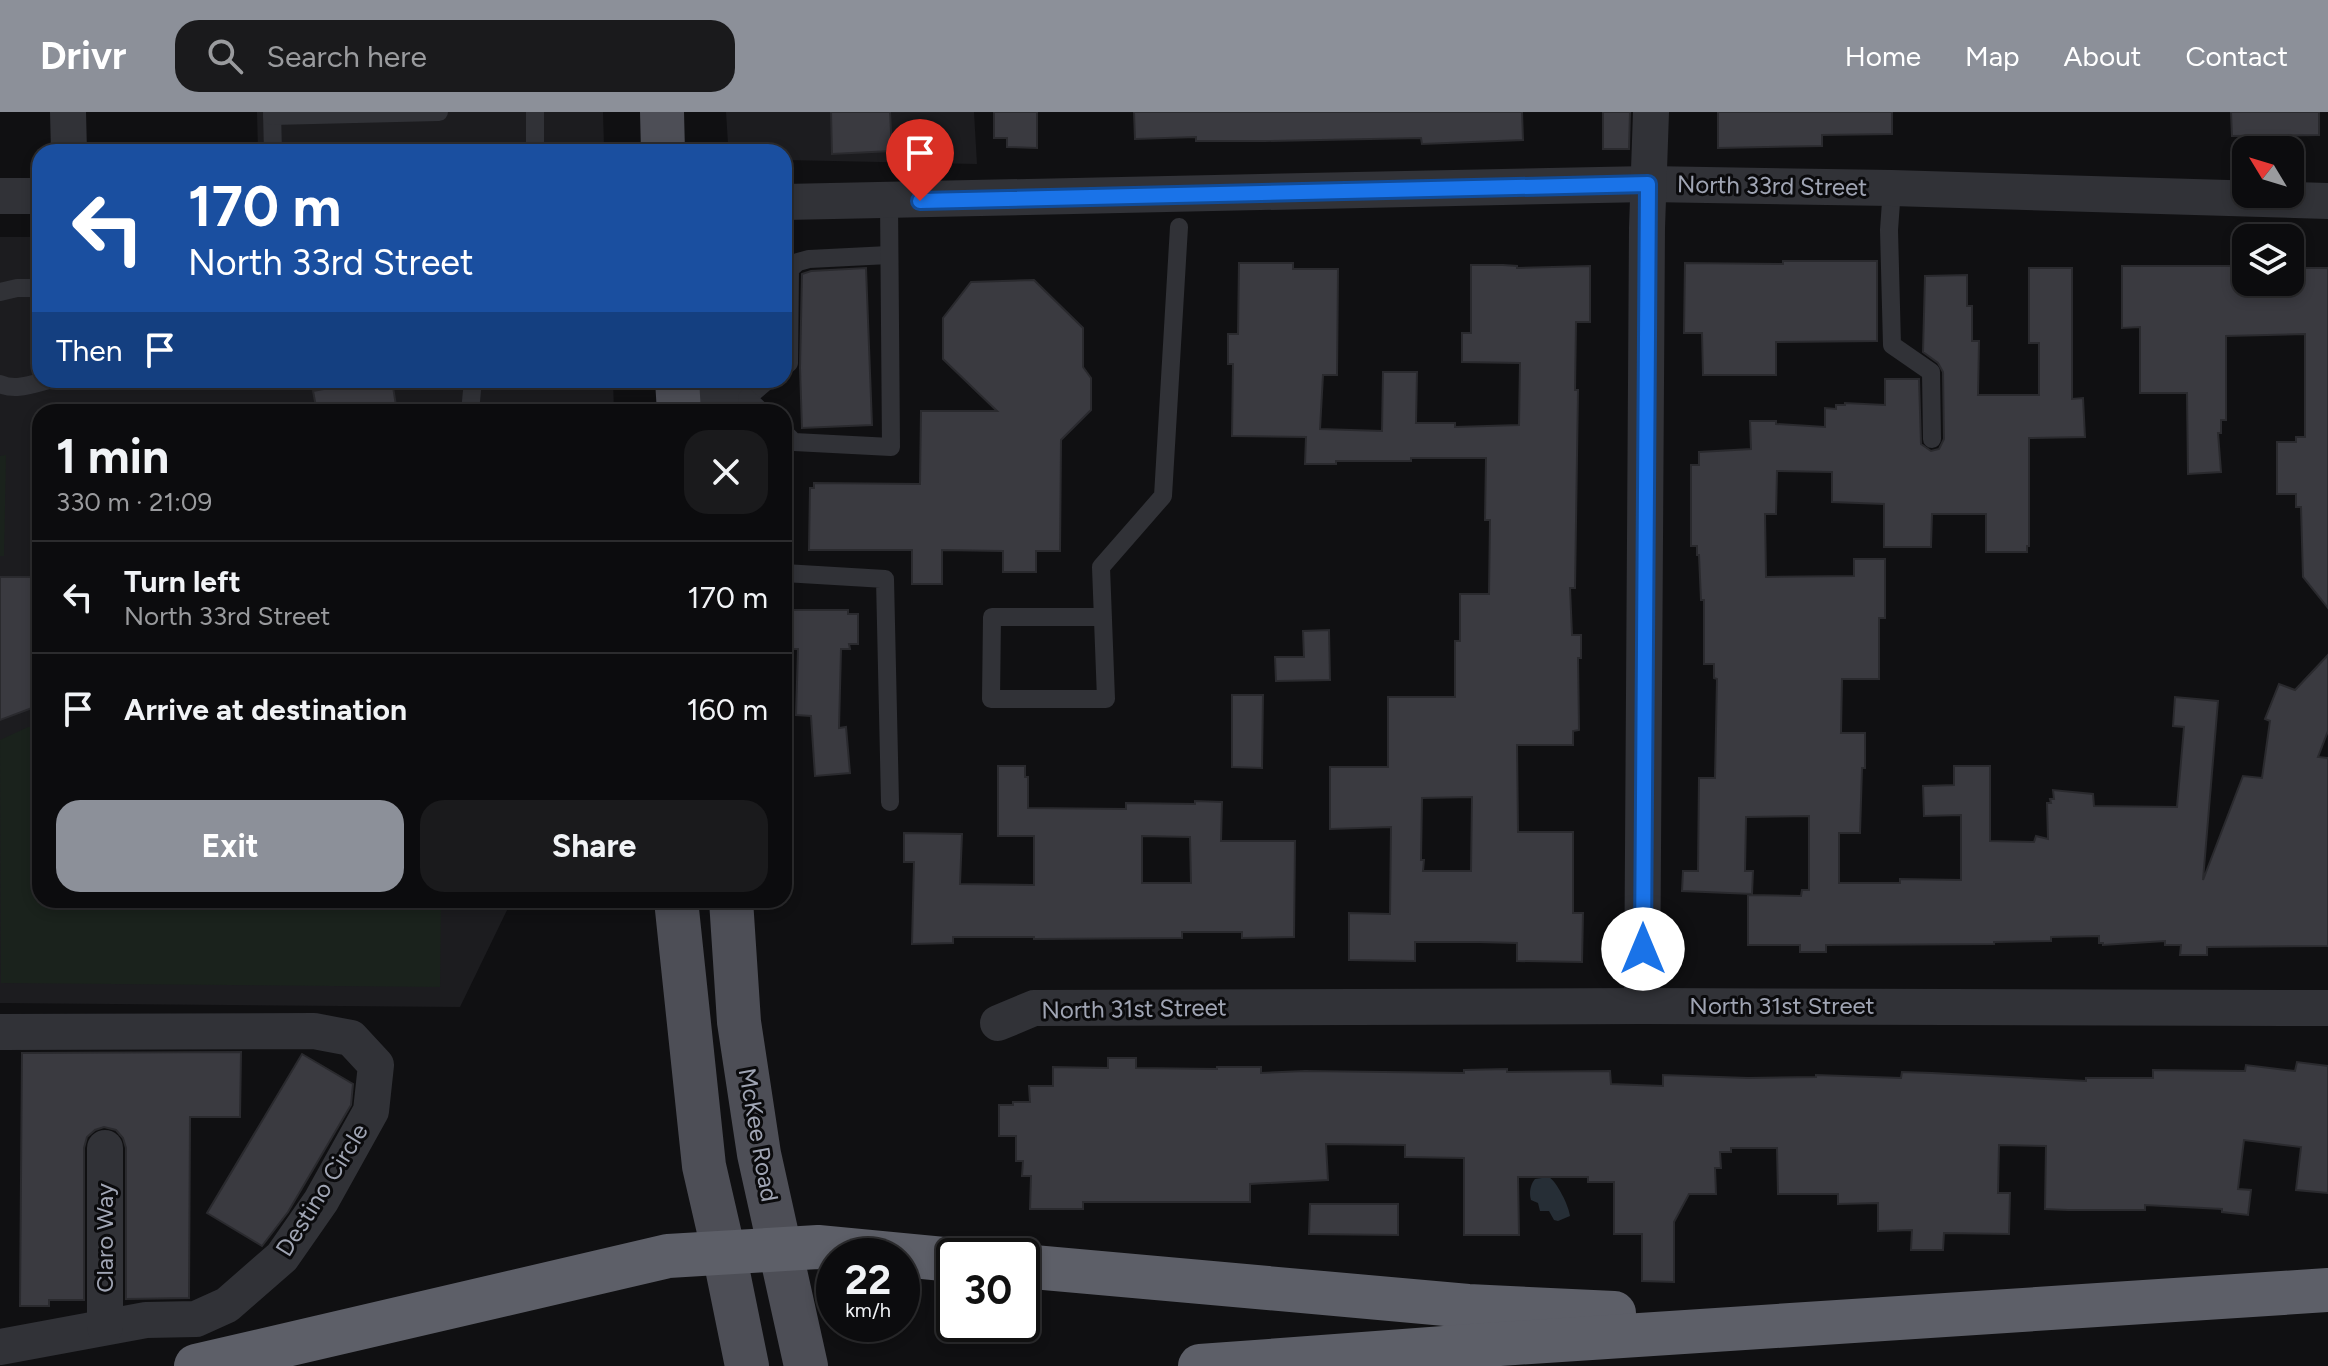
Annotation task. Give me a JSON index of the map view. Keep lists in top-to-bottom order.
{
  "streets": {
    "main road": ["McKee Road"],
    "street": [
      "North 33rd Street",
      "North 31st Street",
      "Destino Circle",
      "Claro Way"
    ]
  },
  "crossings": [
    ["Destino Circle", "Claro Way"]
  ],
  "north": "top left",
  "page": {
    "header": "Drivr",
    "search": "Search here",
    "nav": [
      "Home",
      "Map",
      "About",
      "Contact"
    ],
    "turn": ["170 m", "North 33rd Street"],
    "then": "Then",
    "heading": ["1 min", "330 m · 21:09"],
    "list": [
      {
        "name": "Turn left",
        "note": "North 33rd Street",
        "value": "170 m"
      },
      {
        "name": "Arrive at destination",
        "value": "160 m"
      }
    ],
    "buttons": ["Exit", "Share"],
    "speed": "22 km/h",
    "limit": "30"
  }
}
